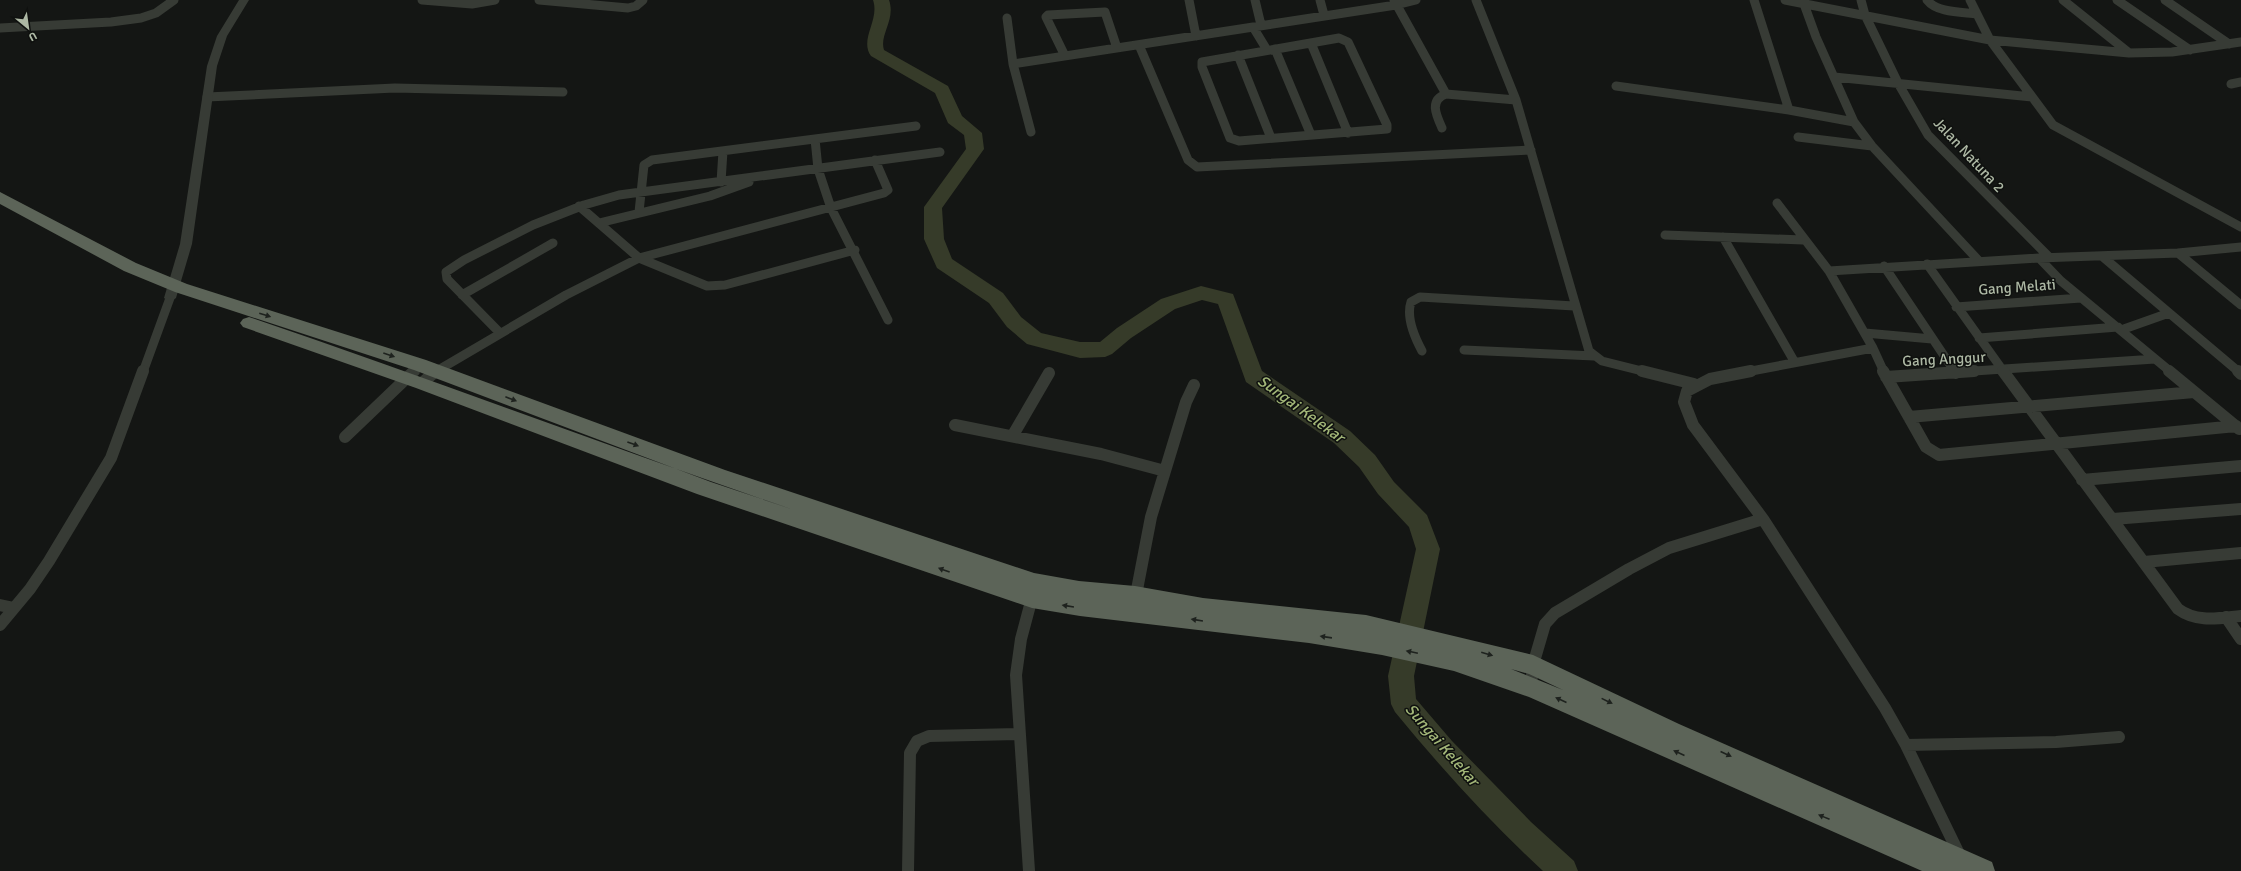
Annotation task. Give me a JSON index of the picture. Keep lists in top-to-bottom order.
{
  "streets": {
    "street": ["Jalan Natuna 2", "Gang Melati", "Gang Anggur"]
  },
  "crossings": [
    ["Jalan Natuna 2", "Gang Melati"],
    ["Jalan Natuna 2", "Gang Anggur"]
  ],
  "water": ["Sungai Kelekar"],
  "north": "bottom right"
}
